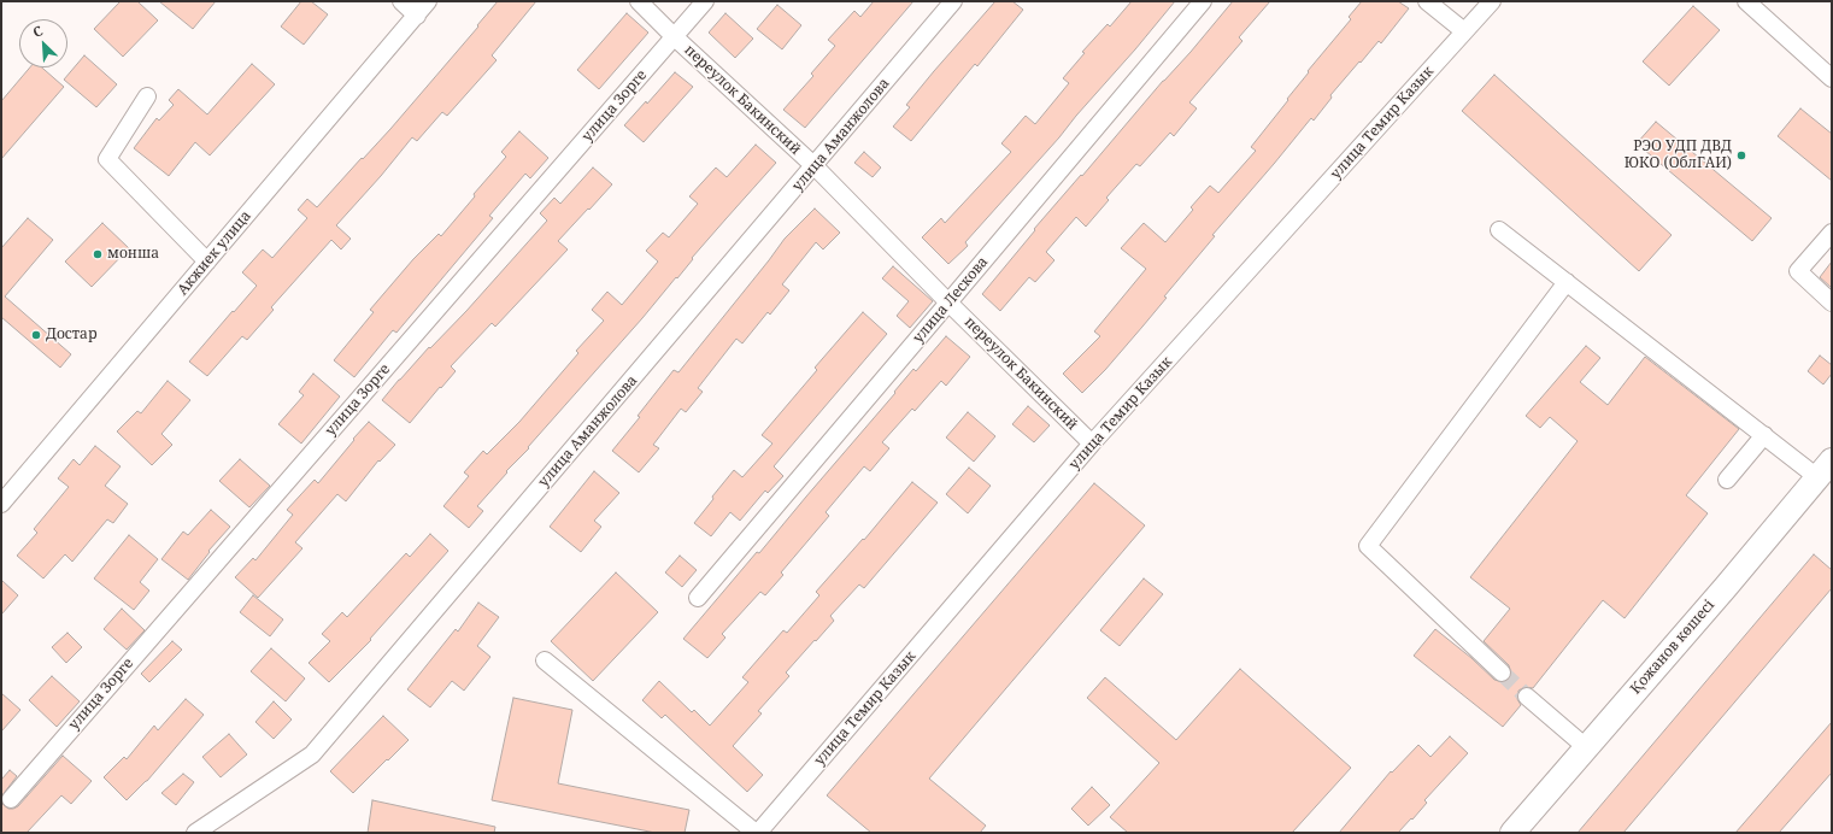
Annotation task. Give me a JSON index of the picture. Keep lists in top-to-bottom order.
{
  "streets": {
    "main road": ["Қожанов көшесі"],
    "street": [
      "переулок Бакинский",
      "улица Зорге",
      "улица Темир Казык",
      "улица Аманжолова",
      "Акжиек улица",
      "улица Лескова"
    ]
  },
  "crossings": [
    ["переулок Бакинский", "улица Зорге"],
    ["переулок Бакинский", "улица Темир Казык"],
    ["переулок Бакинский", "улица Аманжолова"],
    ["переулок Бакинский", "улица Лескова"]
  ],
  "places": ["РЭО УДП ДВД ЮКО (ОблГАИ)", "монша", "Достар"],
  "north": "top left"
}
